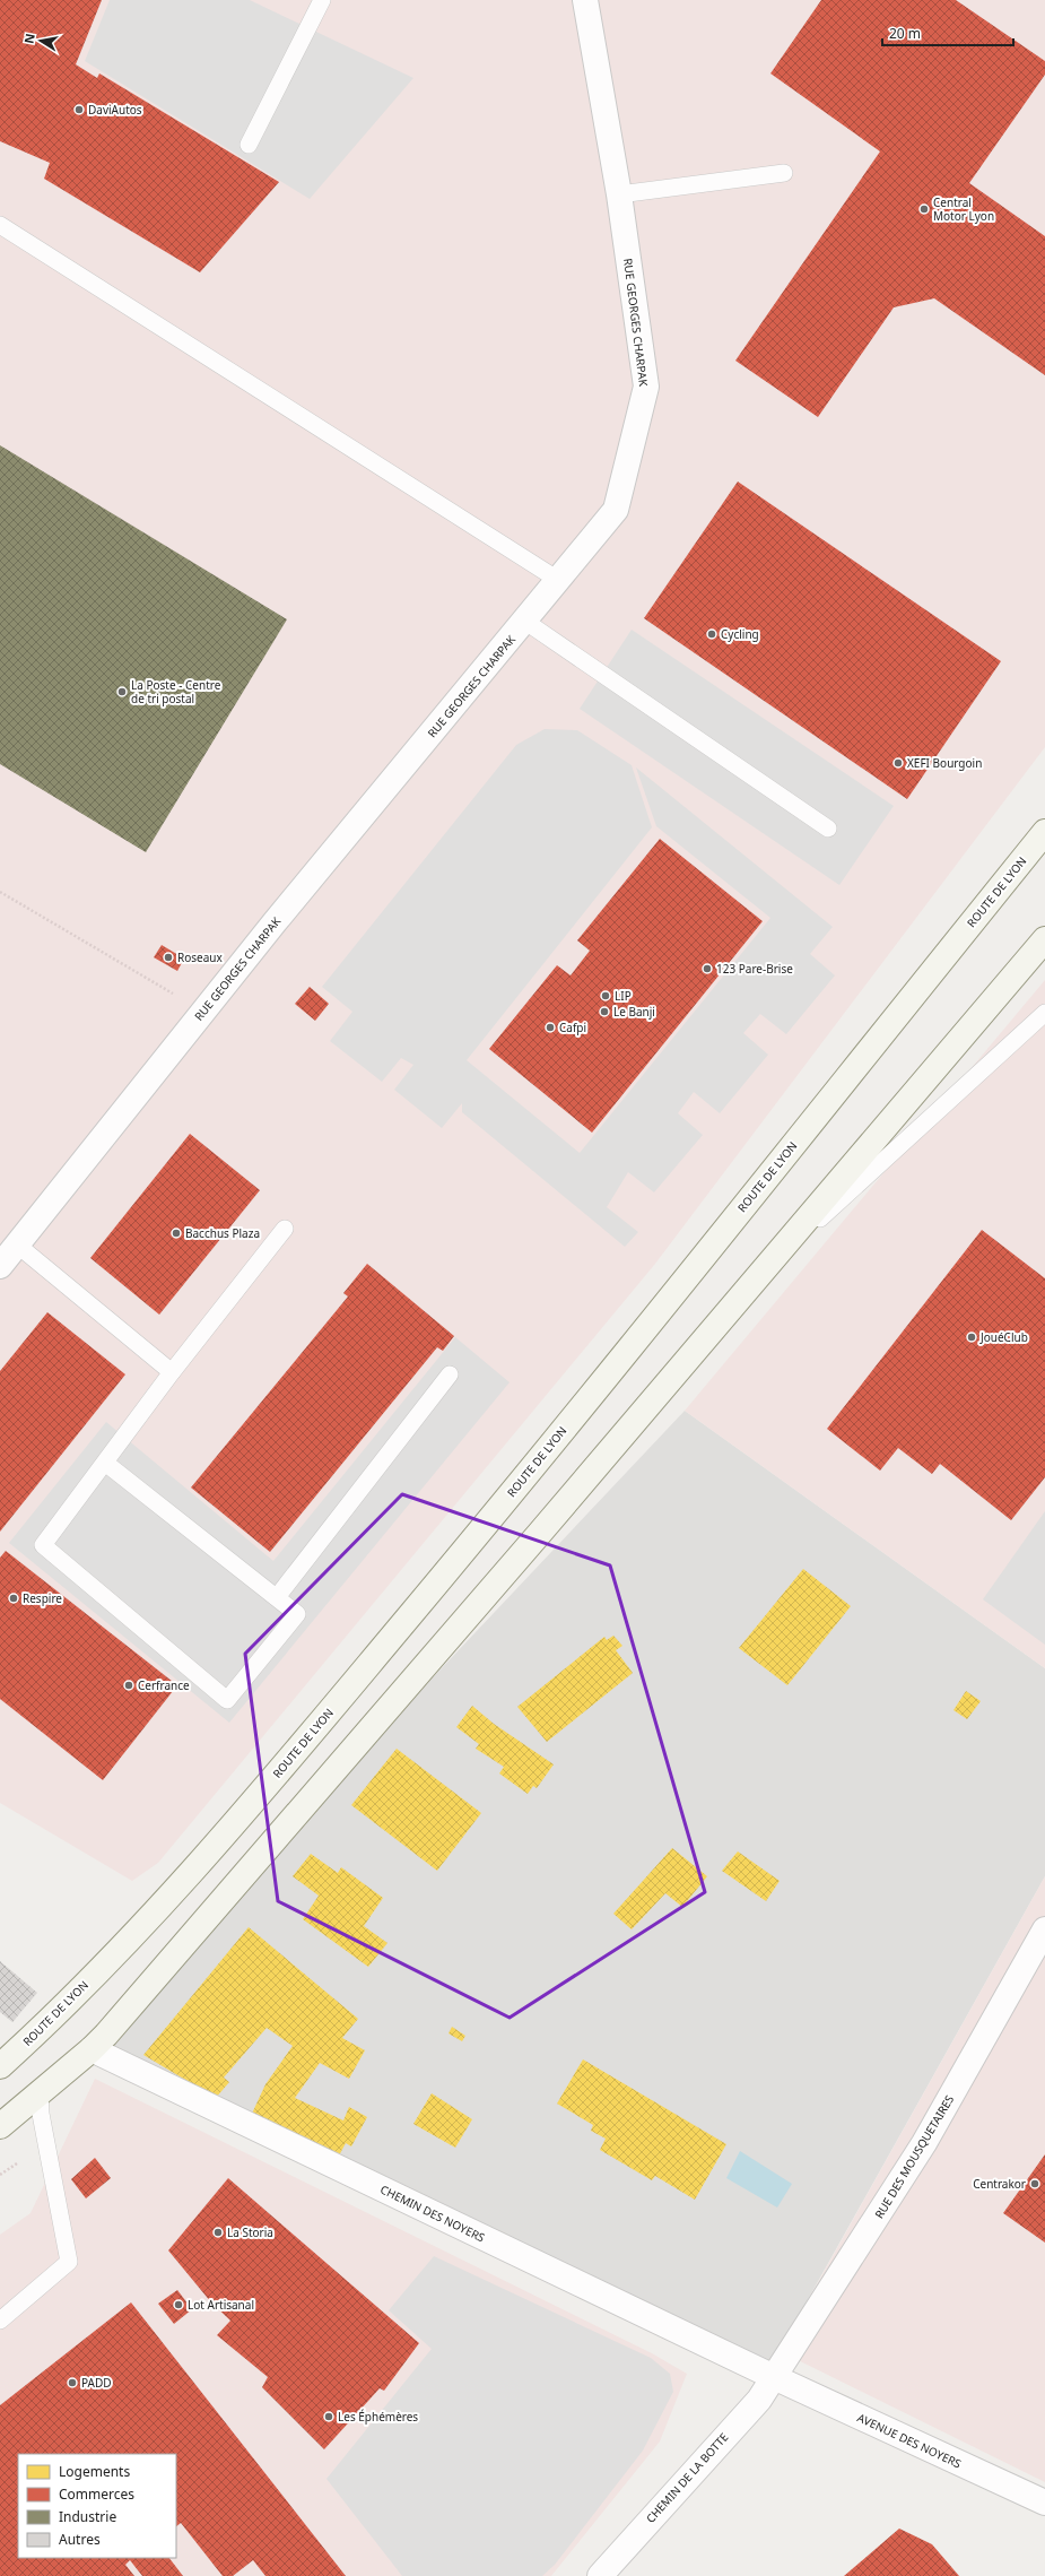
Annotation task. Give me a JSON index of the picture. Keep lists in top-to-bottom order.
{
  "streets": {
    "main road": ["ROUTE DE LYON"],
    "street": [
      "RUE GEORGES CHARPAK",
      "RUE DES MOUSQUETAIRES",
      "CHEMIN DES NOYERS",
      "AVENUE DES NOYERS",
      "CHEMIN DE LA BOTTE"
    ]
  },
  "crossings": [
    ["RUE DES MOUSQUETAIRES", "CHEMIN DES NOYERS"],
    ["RUE DES MOUSQUETAIRES", "AVENUE DES NOYERS"],
    ["RUE DES MOUSQUETAIRES", "CHEMIN DE LA BOTTE"],
    ["CHEMIN DES NOYERS", "AVENUE DES NOYERS"],
    ["CHEMIN DES NOYERS", "CHEMIN DE LA BOTTE"],
    ["AVENUE DES NOYERS", "CHEMIN DE LA BOTTE"]
  ],
  "places": [
    "DaviAutos",
    "Central Motor Lyon",
    "Cycling",
    "La Poste - Centre de tri postal",
    "XEFI Bourgoin",
    "Roseaux",
    "123 Pare-Brise",
    "LIP",
    "Le Banji",
    "Cafpi",
    "Bacchus Plaza",
    "JouéClub",
    "Respire",
    "Cerfrance",
    "Centrakor",
    "La Storia",
    "Lot Artisanal",
    "PADD",
    "Les Éphémères"
  ],
  "legend": [
    "Logements",
    "Commerces",
    "Industrie",
    "Autres"
  ],
  "scale_bar": "20 m",
  "north": "left"
}
